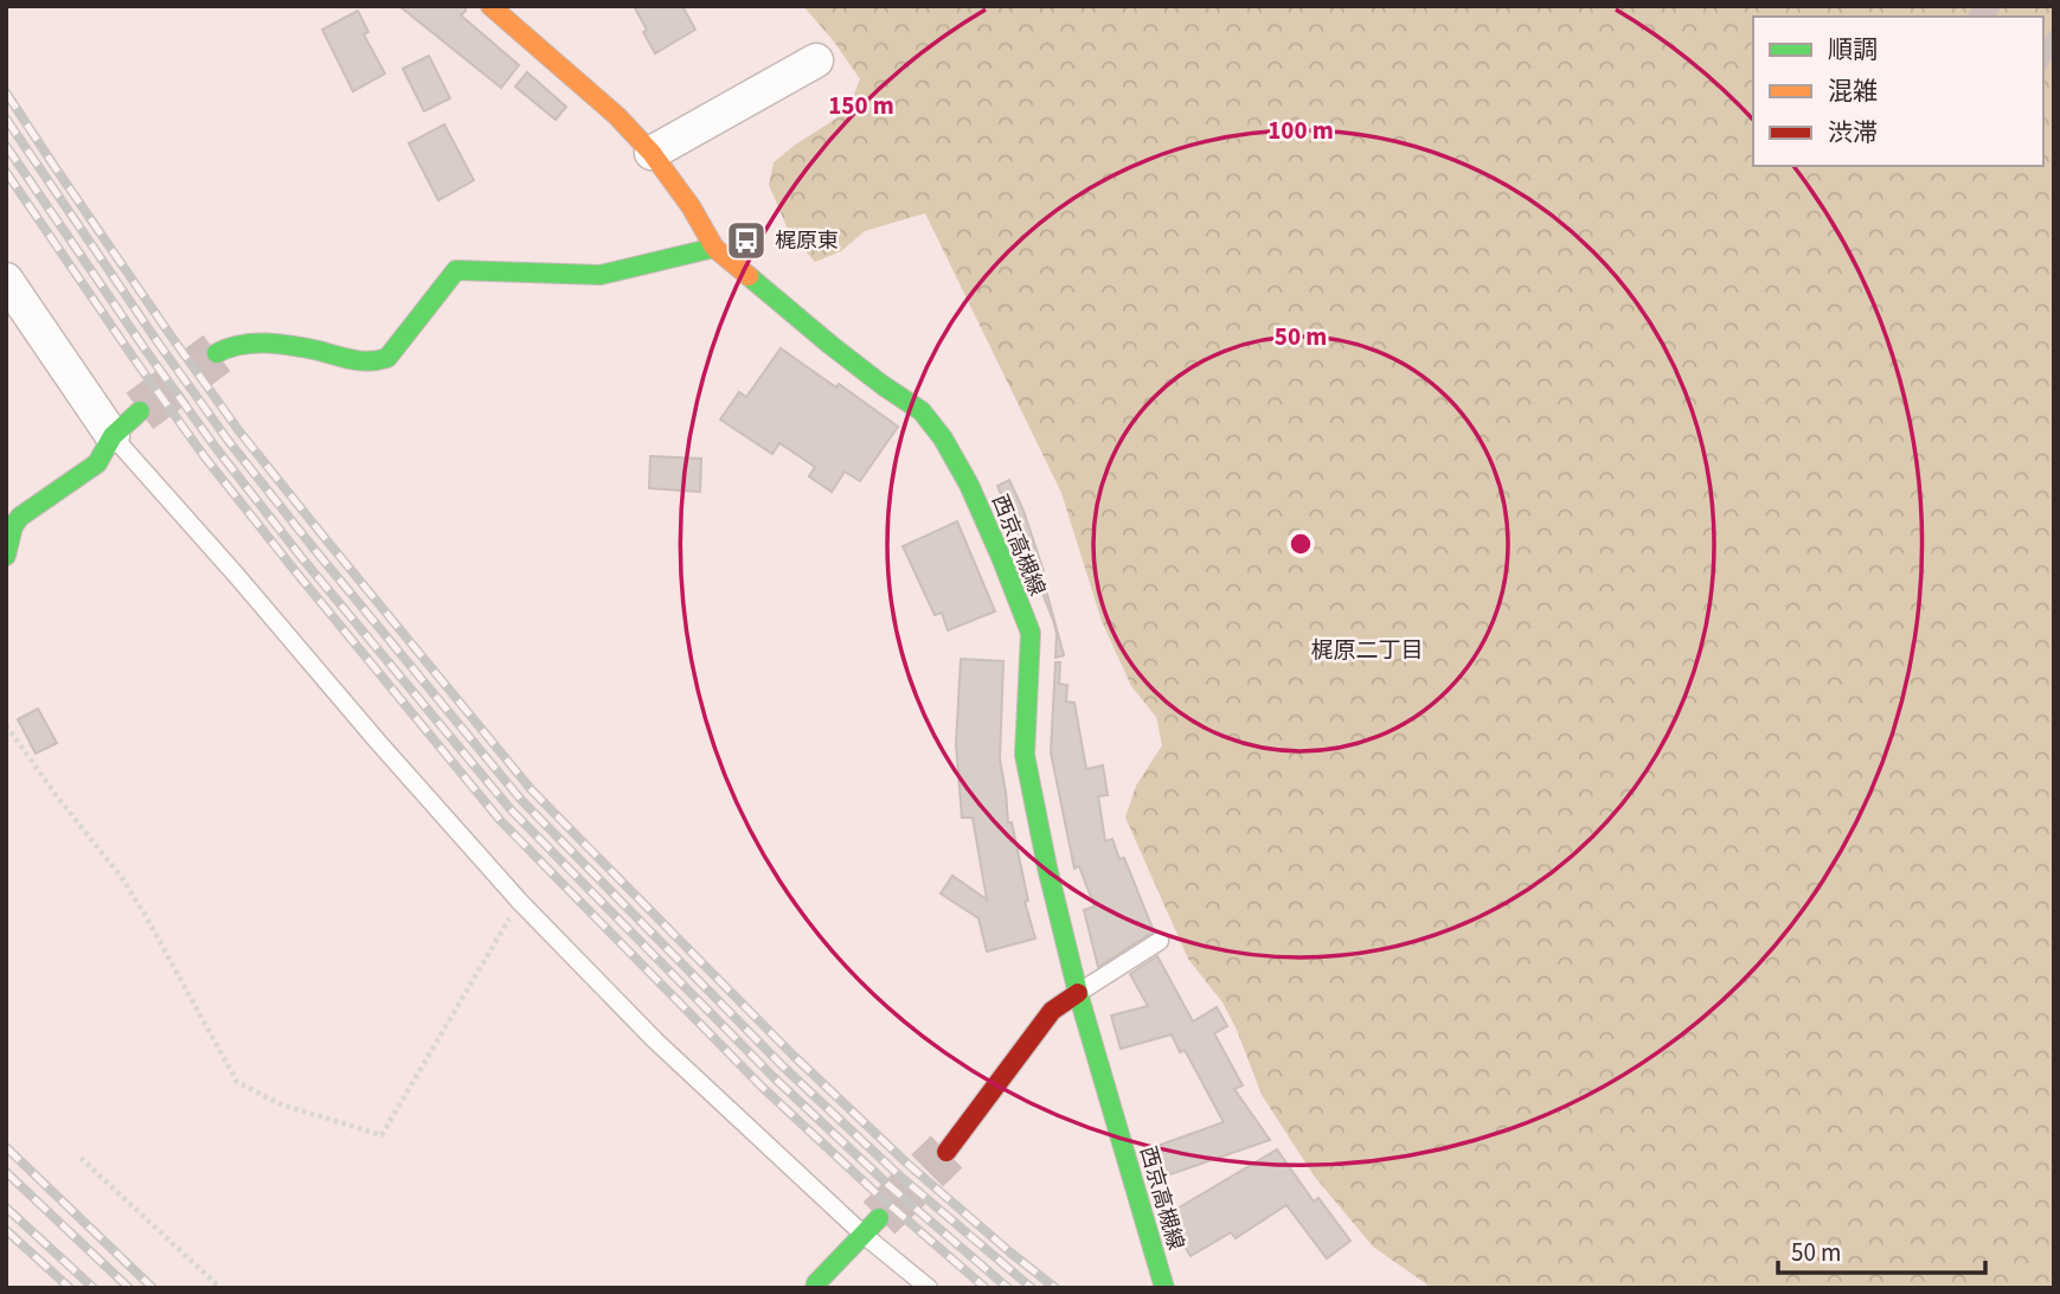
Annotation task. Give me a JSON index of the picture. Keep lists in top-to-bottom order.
{
  "streets": {
    "main road": ["西京高槻線"]
  },
  "districts": ["梶原二丁目"],
  "places": {
    "bus stop": ["梶原東"]
  },
  "legend": ["順調", "混雑", "渋滞"],
  "scale_bar": "50 m",
  "rings": ["150 m", "100 m", "50 m"]
}
